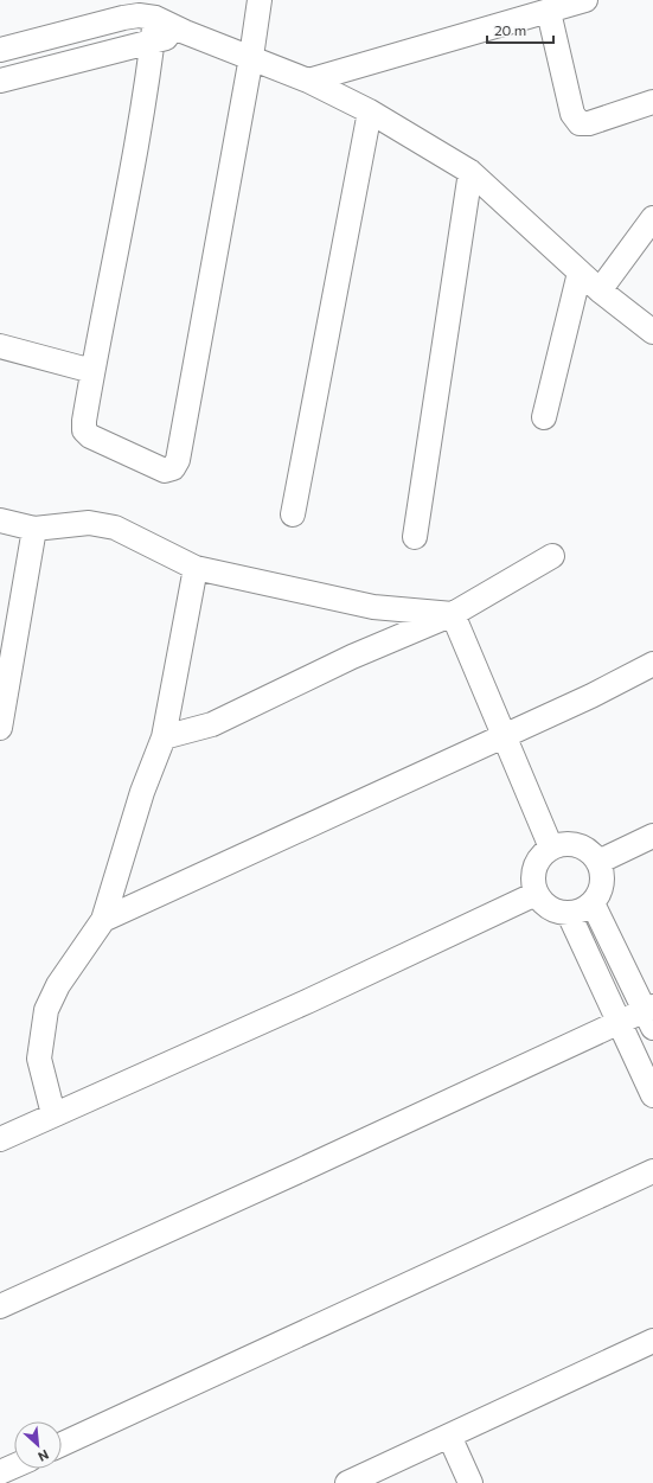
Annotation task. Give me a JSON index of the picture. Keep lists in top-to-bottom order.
{
  "scale_bar": "20 m",
  "north": "bottom right"
}
